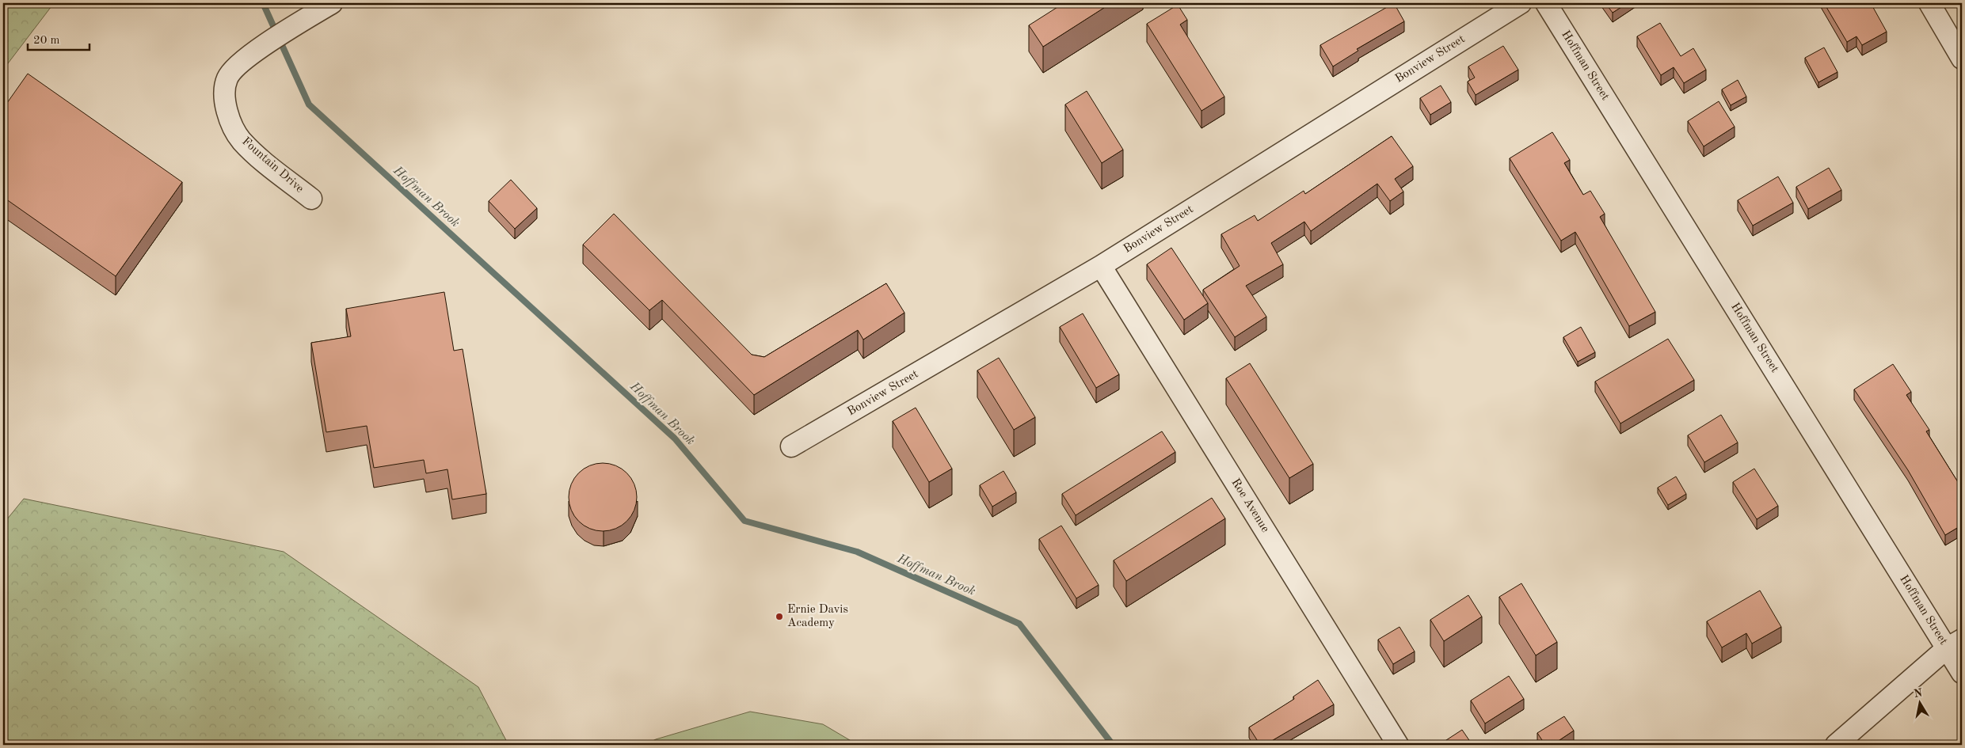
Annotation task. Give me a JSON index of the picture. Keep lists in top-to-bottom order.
{
  "streets": {
    "street": [
      "Bonview Street",
      "Hoffman Street",
      "Fountain Drive",
      "Roe Avenue"
    ]
  },
  "crossings": [
    ["Bonview Street", "Roe Avenue"]
  ],
  "water": ["Hoffman Brook"],
  "places": ["Ernie Davis Academy"],
  "scale_bar": "20 m",
  "north": "top"
}
